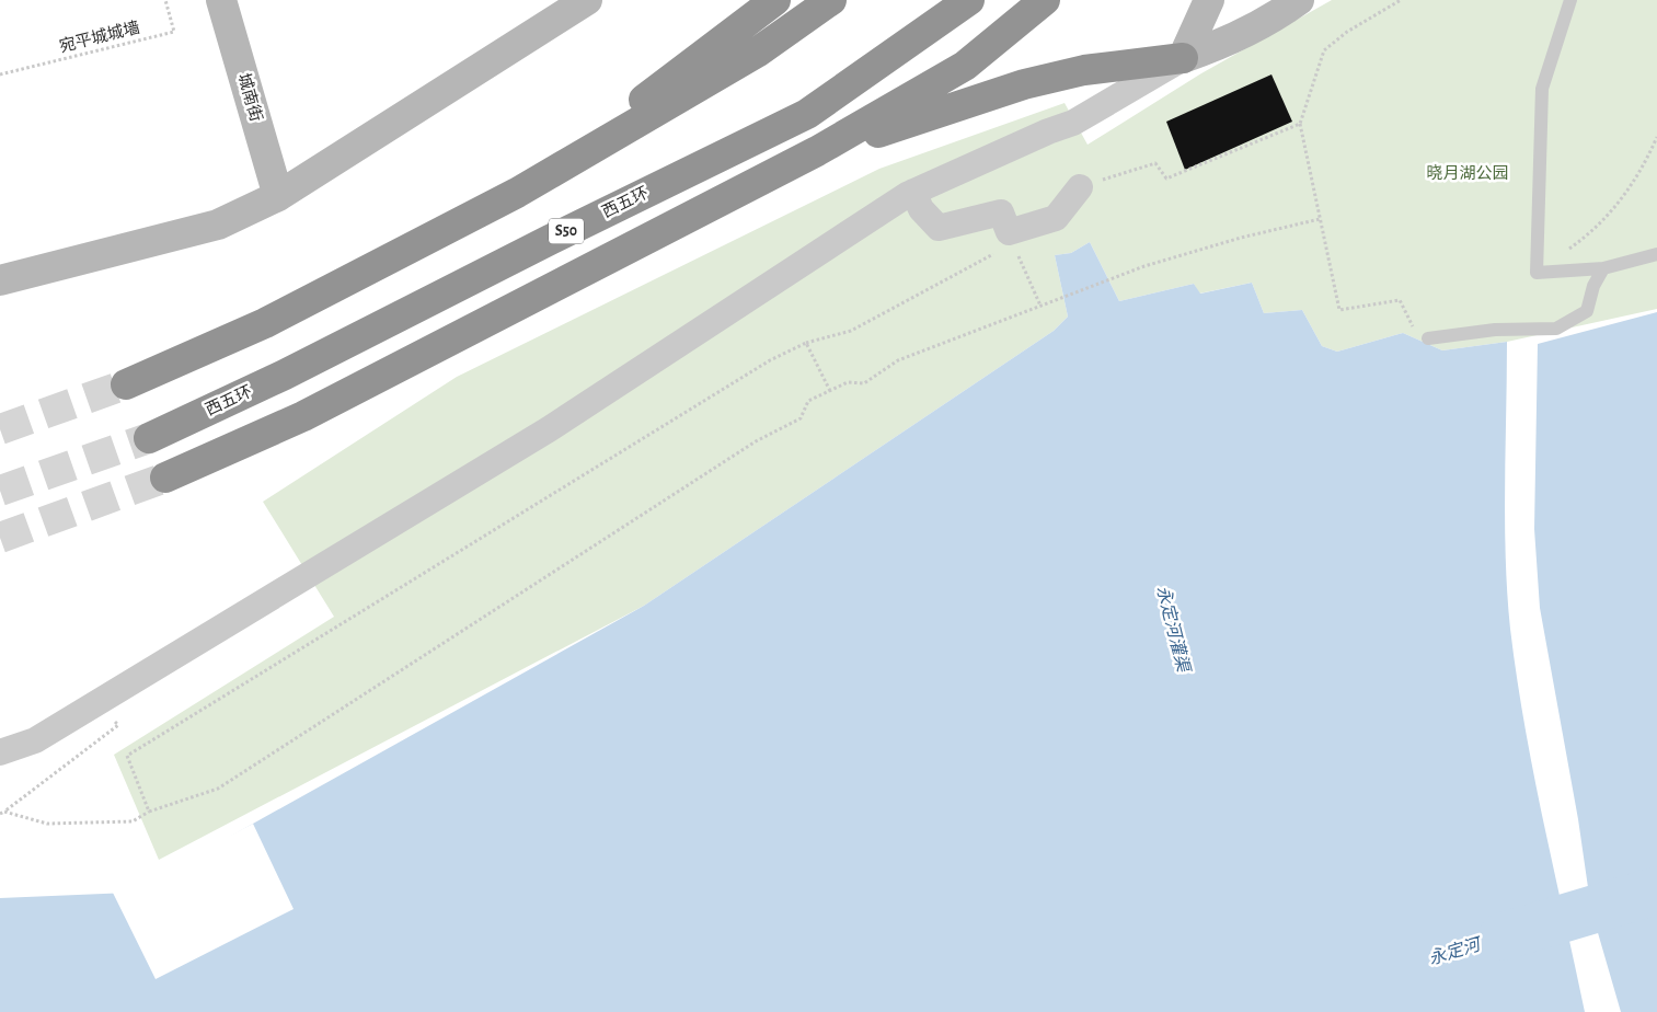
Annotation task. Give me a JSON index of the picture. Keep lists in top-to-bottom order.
{
  "streets": {
    "highway": ["西五环", "S50"],
    "street": ["城南街"],
    "path": ["宛平城城墙"]
  },
  "water": ["永定河灌渠", "永定河"],
  "parks": ["晓月湖公园"]
}
